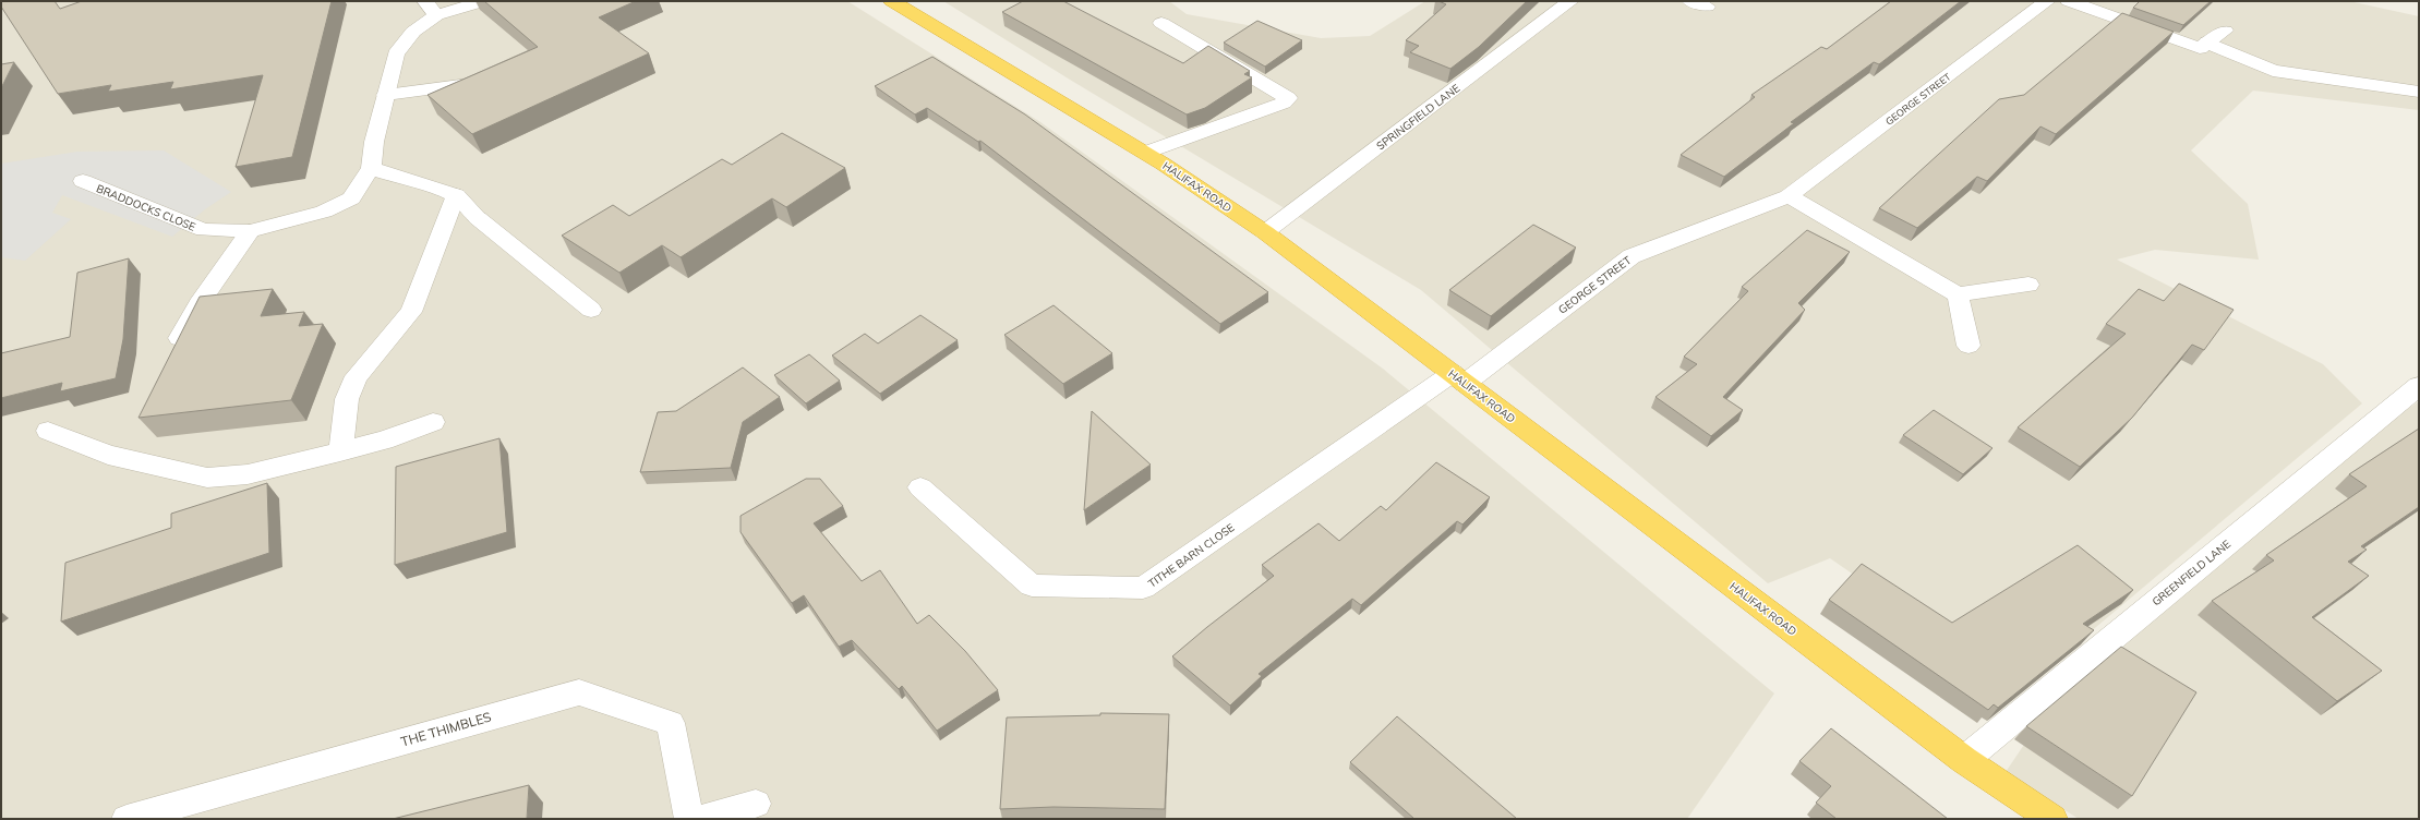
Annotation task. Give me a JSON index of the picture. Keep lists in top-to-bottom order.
{
  "streets": {
    "highway": ["HALIFAX ROAD"],
    "street": [
      "GEORGE STREET",
      "SPRINGFIELD LANE",
      "BRADDOCKS CLOSE",
      "TITHE BARN CLOSE",
      "GREENFIELD LANE",
      "THE THIMBLES"
    ]
  },
  "crossings": [
    ["GEORGE STREET", "HALIFAX ROAD"],
    ["GEORGE STREET", "TITHE BARN CLOSE"],
    ["SPRINGFIELD LANE", "HALIFAX ROAD"],
    ["HALIFAX ROAD", "TITHE BARN CLOSE"],
    ["HALIFAX ROAD", "GREENFIELD LANE"]
  ]
}
